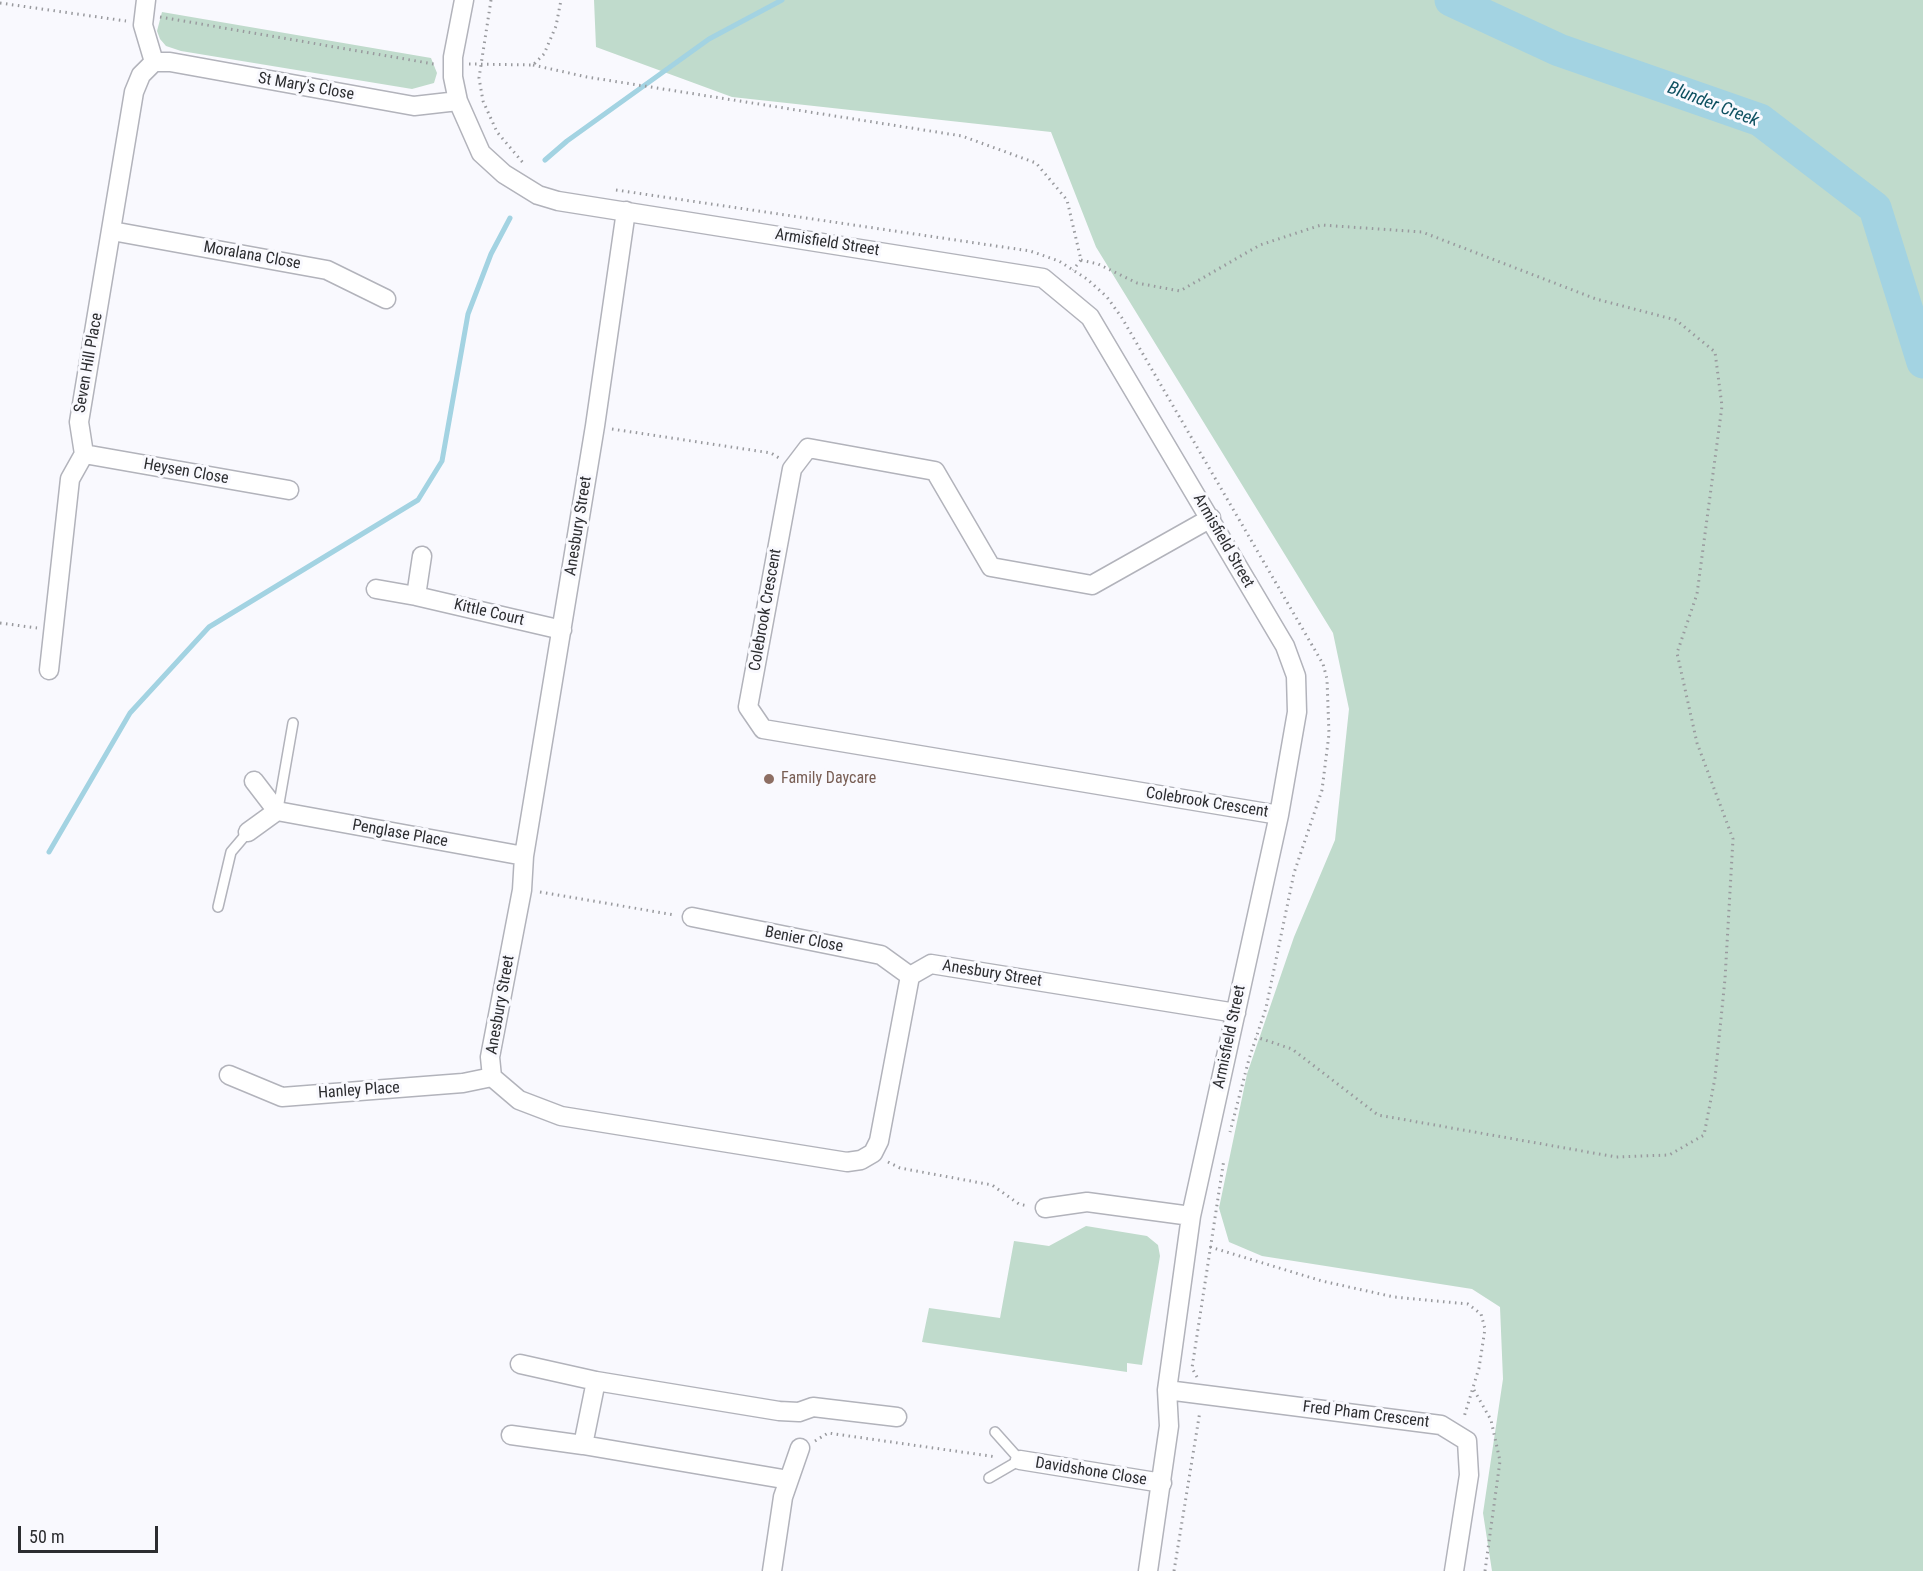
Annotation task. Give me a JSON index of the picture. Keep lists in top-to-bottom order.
{
  "streets": {
    "street": [
      "St Mary's Close",
      "Armisfield Street",
      "Moralana Close",
      "Seven Hill Place",
      "Heysen Close",
      "Anesbury Street",
      "Colebrook Crescent",
      "Kittle Court",
      "Penglase Place",
      "Benier Close",
      "Hanley Place",
      "Fred Pham Crescent",
      "Davidshone Close"
    ]
  },
  "crossings": [
    ["St Mary's Close", "Armisfield Street"],
    ["St Mary's Close", "Seven Hill Place"],
    ["Armisfield Street", "Anesbury Street"],
    ["Armisfield Street", "Colebrook Crescent"],
    ["Armisfield Street", "Fred Pham Crescent"],
    ["Armisfield Street", "Davidshone Close"],
    ["Moralana Close", "Seven Hill Place"],
    ["Seven Hill Place", "Heysen Close"],
    ["Anesbury Street", "Kittle Court"],
    ["Anesbury Street", "Penglase Place"],
    ["Anesbury Street", "Benier Close"],
    ["Anesbury Street", "Hanley Place"]
  ],
  "water": ["Blunder Creek"],
  "places": ["Family Daycare"],
  "scale_bar": "50 m"
}
